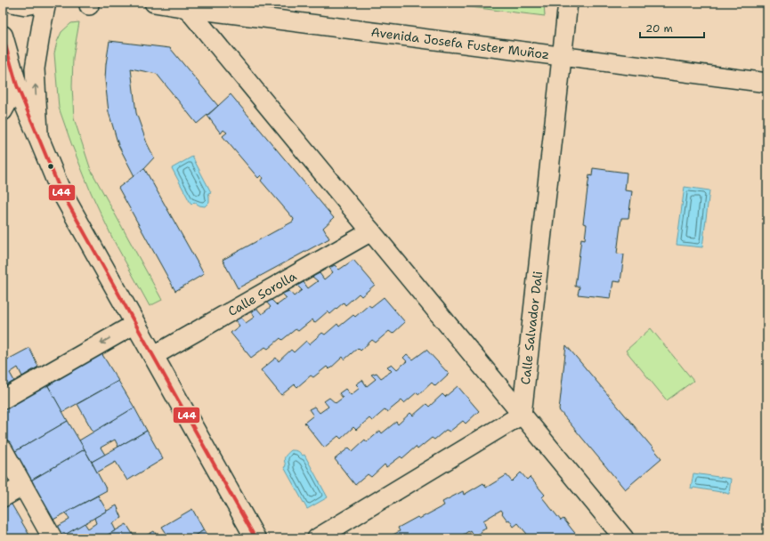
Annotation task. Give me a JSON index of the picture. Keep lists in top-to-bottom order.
{
  "streets": {
    "street": ["Avenida Josefa Fuster Muñoz", "Calle Sorolla", "Calle Salvador Dali"]
  },
  "crossings": [
    ["Avenida Josefa Fuster Muñoz", "Calle Salvador Dali"]
  ],
  "lines": ["transit line L44"],
  "scale_bar": "20 m"
}
